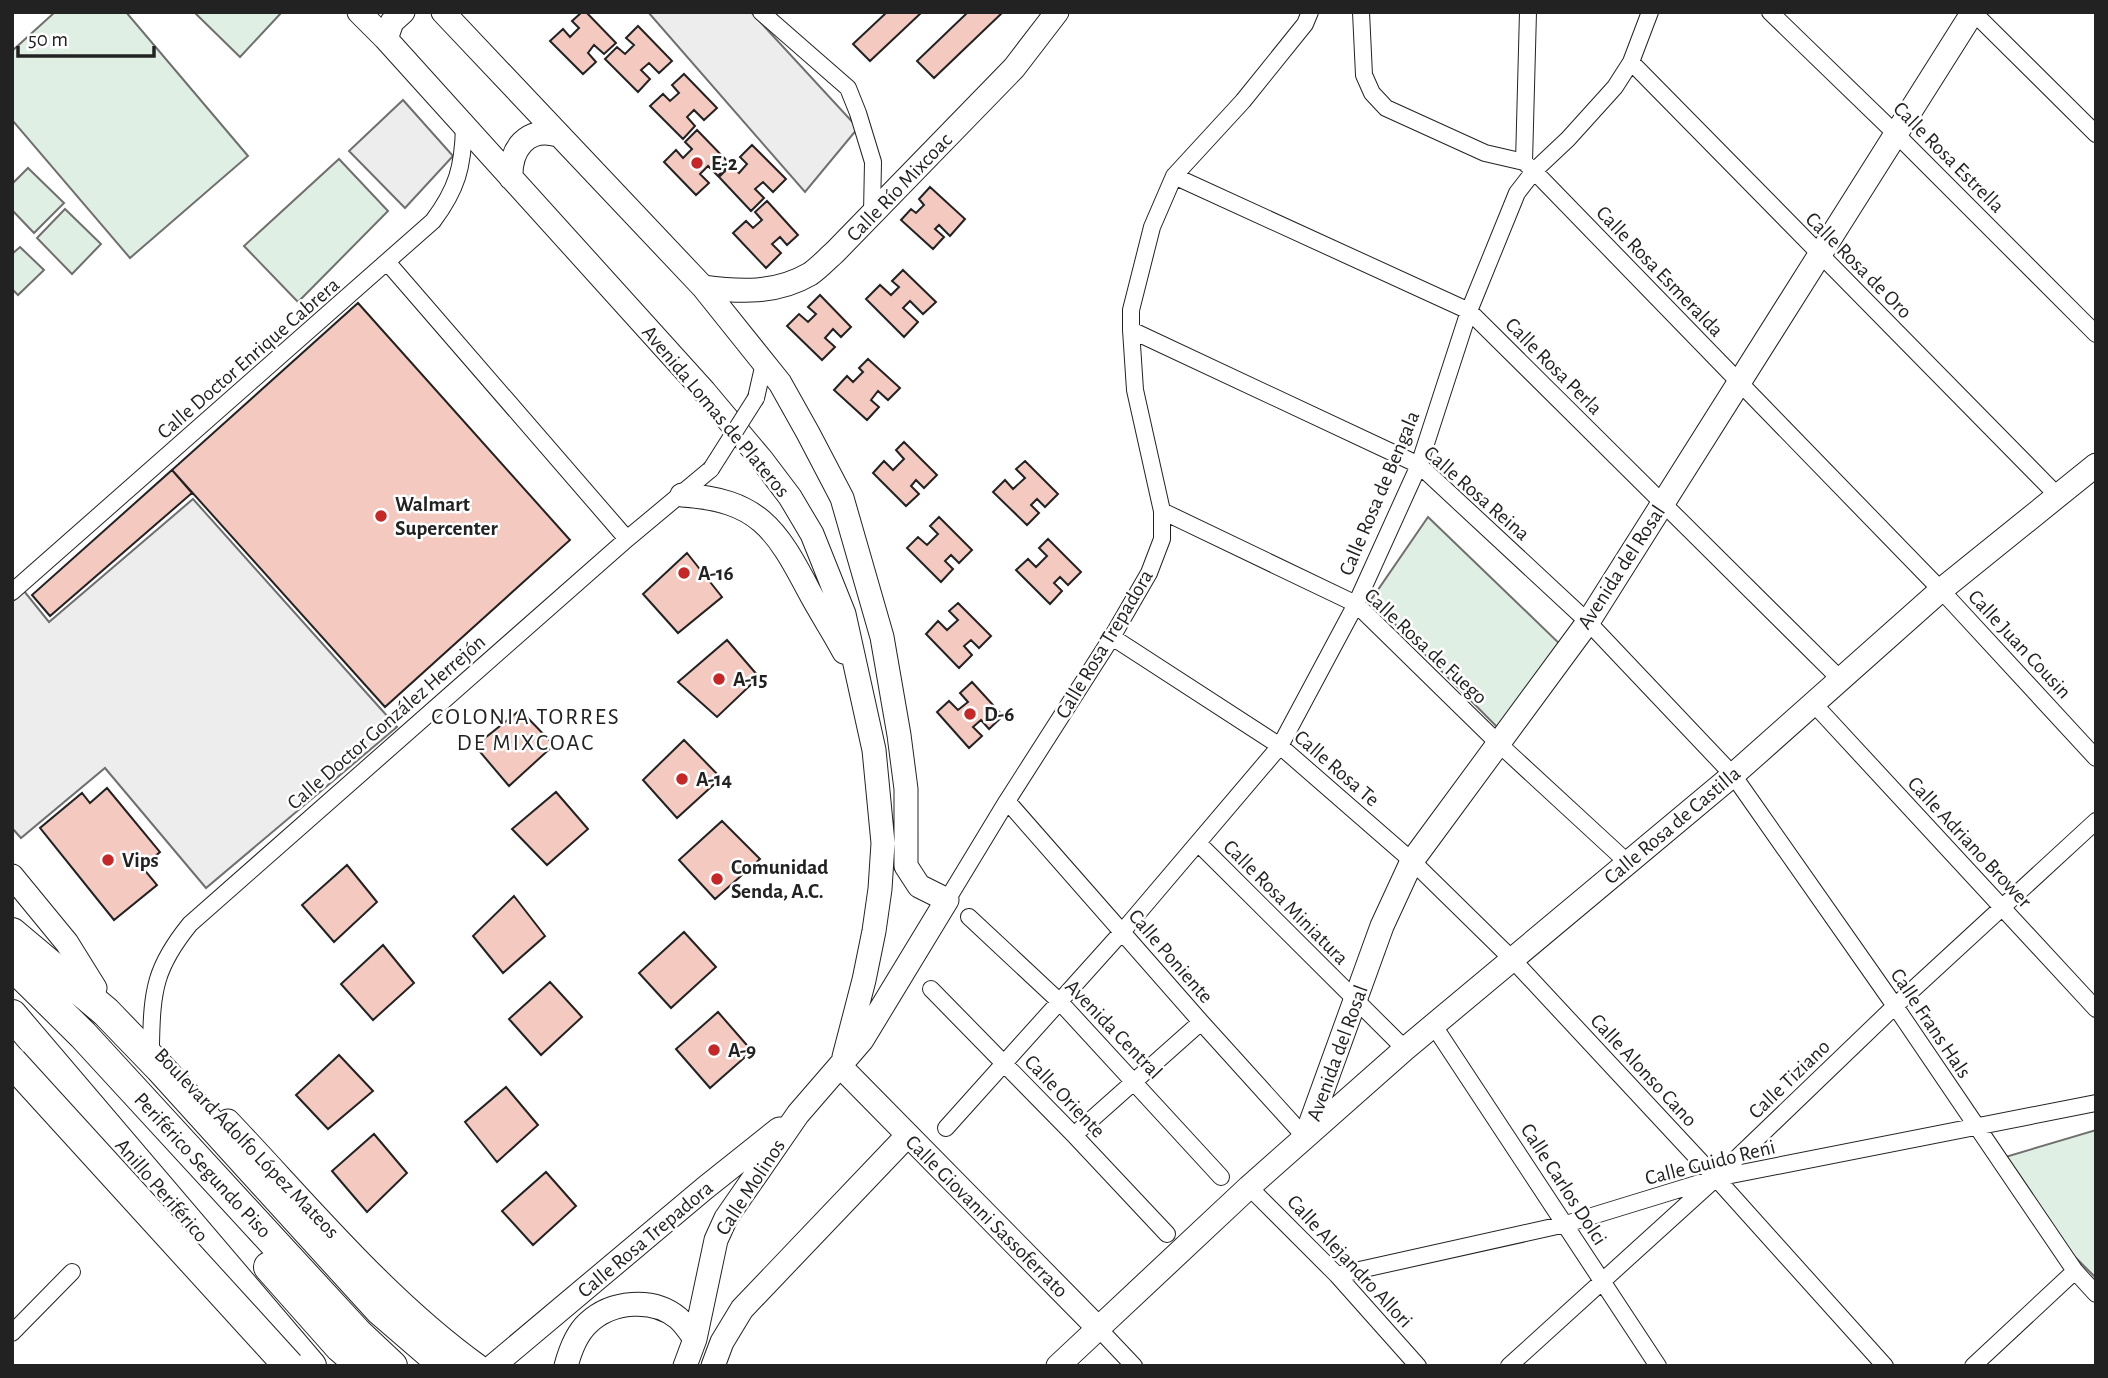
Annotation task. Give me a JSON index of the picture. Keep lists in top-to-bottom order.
{
  "streets": {
    "highway": ["Periférico Segundo Piso", "Anillo Periférico"],
    "main road": [
      "Calle Río Mixcoac",
      "Avenida Lomas de Plateros",
      "Avenida del Rosal",
      "Calle Rosa Trepadora",
      "Calle Rosa de Castilla",
      "Boulevard Adolfo López Mateos",
      "Calle Molinos",
      "Calle Giovanni Sassoferrato"
    ],
    "street": [
      "Calle Rosa Estrella",
      "Calle Rosa de Oro",
      "Calle Rosa Esmeralda",
      "Calle Doctor Enrique Cabrera",
      "Calle Rosa Perla",
      "Calle Rosa de Bengala",
      "Calle Rosa Reina",
      "Calle Juan Cousin",
      "Calle Rosa de Fuego",
      "Calle Doctor González Herrejón",
      "Calle Rosa Te",
      "Calle Adriano Brower",
      "Calle Rosa Miniatura",
      "Calle Poniente",
      "Calle Frans Hals",
      "Avenida Central",
      "Calle Alonso Cano",
      "Calle Tiziano",
      "Calle Oriente",
      "Calle Guido Reni",
      "Calle Carlos Dolci",
      "Calle Alejandro Allori"
    ]
  },
  "crossings": [
    ["Calle Rosa Estrella", "Avenida del Rosal"],
    ["Calle Rosa de Oro", "Calle Rosa de Bengala"],
    ["Calle Rosa de Oro", "Avenida del Rosal"],
    ["Calle Rosa de Oro", "Calle Rosa de Castilla"],
    ["Calle Rosa Esmeralda", "Calle Rosa de Bengala"],
    ["Calle Rosa Esmeralda", "Avenida del Rosal"],
    ["Calle Rosa Esmeralda", "Calle Juan Cousin"],
    ["Calle Rosa Esmeralda", "Calle Rosa de Castilla"],
    ["Calle Doctor Enrique Cabrera", "Avenida Lomas de Plateros"],
    ["Calle Rosa Perla", "Calle Rosa de Bengala"],
    ["Calle Rosa Perla", "Avenida del Rosal"],
    ["Calle Rosa Perla", "Calle Rosa Trepadora"],
    ["Calle Rosa Perla", "Calle Rosa de Castilla"],
    ["Avenida Lomas de Plateros", "Calle Rosa Trepadora"],
    ["Avenida Lomas de Plateros", "Calle Molinos"],
    ["Avenida Lomas de Plateros", "Calle Giovanni Sassoferrato"],
    ["Calle Rosa de Bengala", "Calle Rosa Reina"],
    ["Calle Rosa de Bengala", "Calle Rosa de Fuego"],
    ["Calle Rosa de Bengala", "Calle Rosa Te"],
    ["Calle Rosa de Bengala", "Calle Rosa Miniatura"],
    ["Calle Rosa de Bengala", "Calle Poniente"],
    ["Calle Rosa Reina", "Avenida del Rosal"],
    ["Calle Rosa Reina", "Calle Rosa Trepadora"],
    ["Calle Rosa Reina", "Calle Rosa de Castilla"],
    ["Calle Rosa Reina", "Calle Frans Hals"],
    ["Avenida del Rosal", "Calle Rosa de Fuego"],
    ["Avenida del Rosal", "Calle Rosa Te"],
    ["Avenida del Rosal", "Calle Rosa de Castilla"],
    ["Avenida del Rosal", "Calle Rosa Miniatura"],
    ["Avenida del Rosal", "Calle Poniente"],
    ["Calle Rosa Trepadora", "Calle Rosa de Fuego"],
    ["Calle Rosa Trepadora", "Calle Rosa Te"],
    ["Calle Rosa Trepadora", "Calle Poniente"],
    ["Calle Rosa Trepadora", "Calle Molinos"],
    ["Calle Rosa Trepadora", "Calle Giovanni Sassoferrato"],
    ["Calle Juan Cousin", "Calle Rosa de Castilla"],
    ["Calle Rosa de Fuego", "Calle Rosa de Castilla"],
    ["Calle Doctor González Herrejón", "Boulevard Adolfo López Mateos"],
    ["Calle Rosa Te", "Calle Rosa de Castilla"],
    ["Calle Rosa Te", "Calle Alonso Cano"],
    ["Calle Rosa de Castilla", "Calle Adriano Brower"],
    ["Calle Rosa de Castilla", "Calle Rosa Miniatura"],
    ["Calle Rosa de Castilla", "Calle Poniente"],
    ["Calle Rosa de Castilla", "Calle Frans Hals"],
    ["Calle Rosa de Castilla", "Calle Alonso Cano"],
    ["Calle Rosa de Castilla", "Calle Carlos Dolci"],
    ["Calle Rosa de Castilla", "Calle Giovanni Sassoferrato"],
    ["Calle Rosa de Castilla", "Calle Alejandro Allori"],
    ["Calle Adriano Brower", "Calle Tiziano"],
    ["Calle Frans Hals", "Calle Tiziano"],
    ["Calle Frans Hals", "Calle Guido Reni"],
    ["Calle Alonso Cano", "Calle Tiziano"],
    ["Calle Alonso Cano", "Calle Guido Reni"],
    ["Calle Tiziano", "Calle Guido Reni"],
    ["Calle Tiziano", "Calle Carlos Dolci"],
    ["Calle Guido Reni", "Calle Carlos Dolci"],
    ["Calle Guido Reni", "Calle Alejandro Allori"],
    ["Calle Molinos", "Calle Giovanni Sassoferrato"]
  ],
  "districts": ["COLONIA TORRES DE MIXCOAC"],
  "places": [
    "E-2",
    "Walmart Supercenter",
    "A-16",
    "A-15",
    "D-6",
    "A-14",
    "Vips",
    "Comunidad Senda, A.C.",
    "A-9"
  ],
  "scale_bar": "50 m"
}
